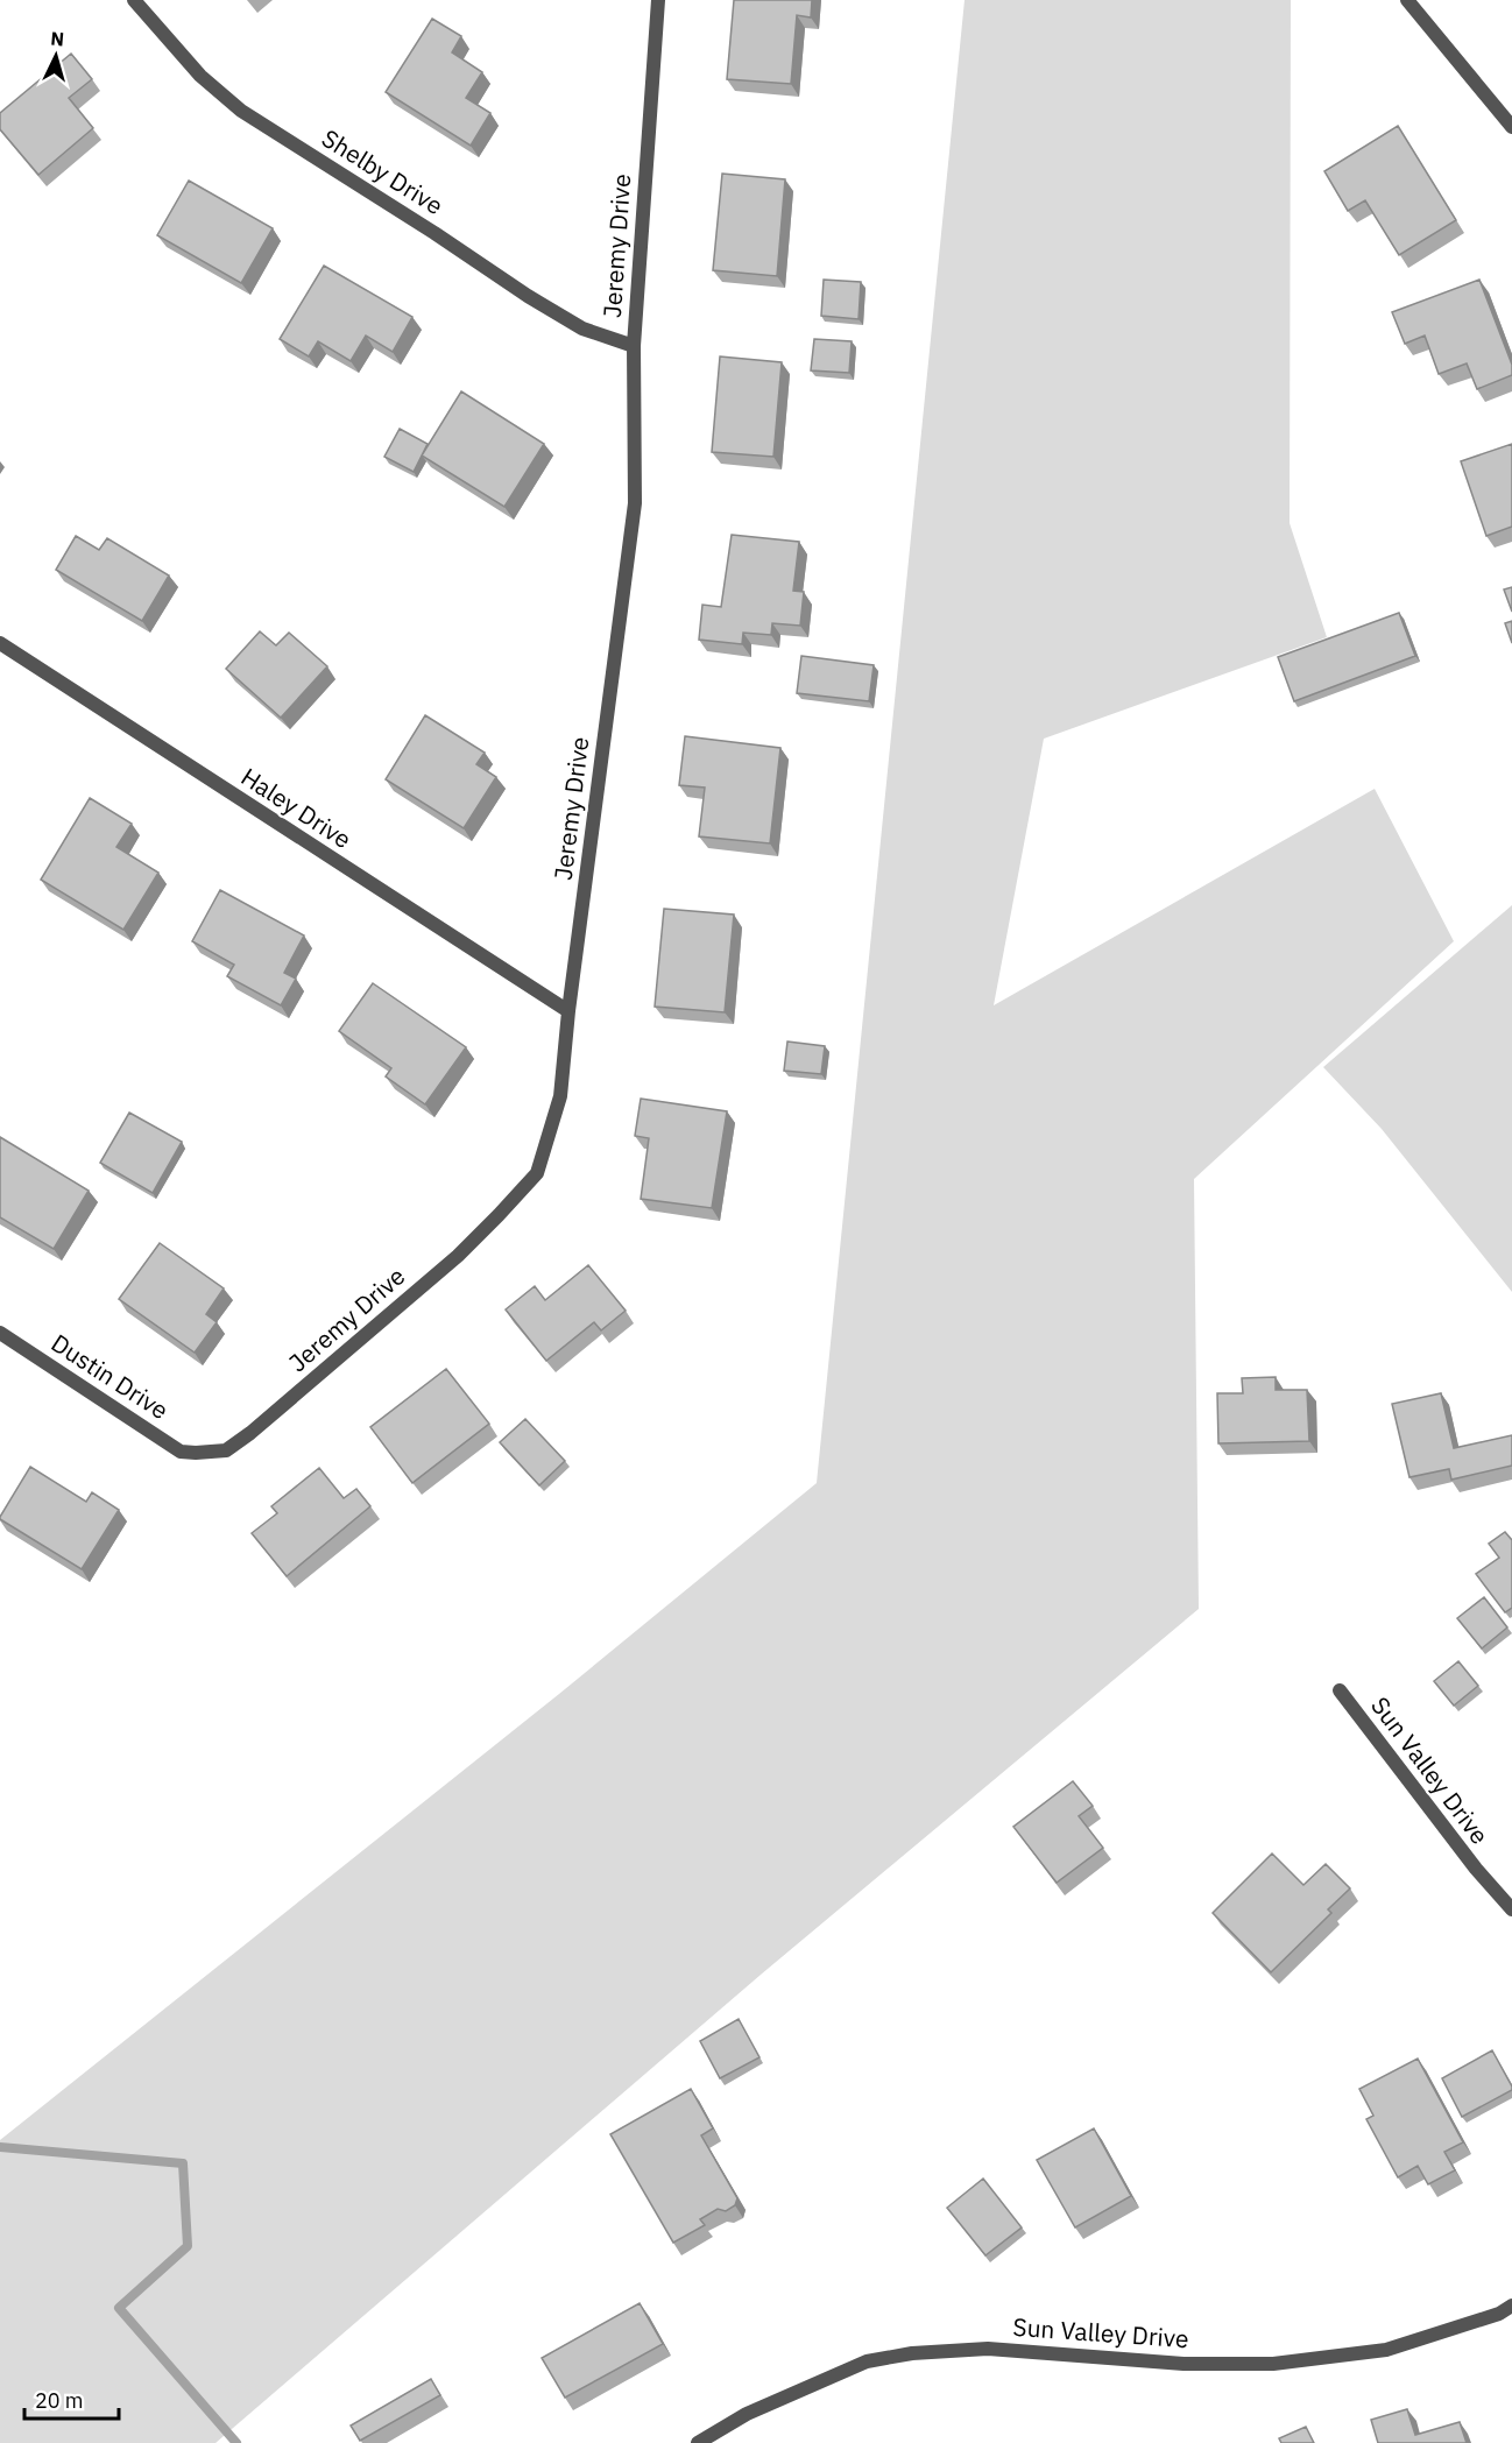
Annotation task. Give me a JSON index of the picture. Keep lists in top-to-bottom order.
{
  "streets": {
    "street": [
      "Shelby Drive",
      "Jeremy Drive",
      "Haley Drive",
      "Dustin Drive",
      "Sun Valley Drive"
    ]
  },
  "crossings": [
    ["Shelby Drive", "Jeremy Drive"],
    ["Jeremy Drive", "Haley Drive"],
    ["Jeremy Drive", "Dustin Drive"]
  ],
  "scale_bar": "20 m",
  "north": "top"
}
